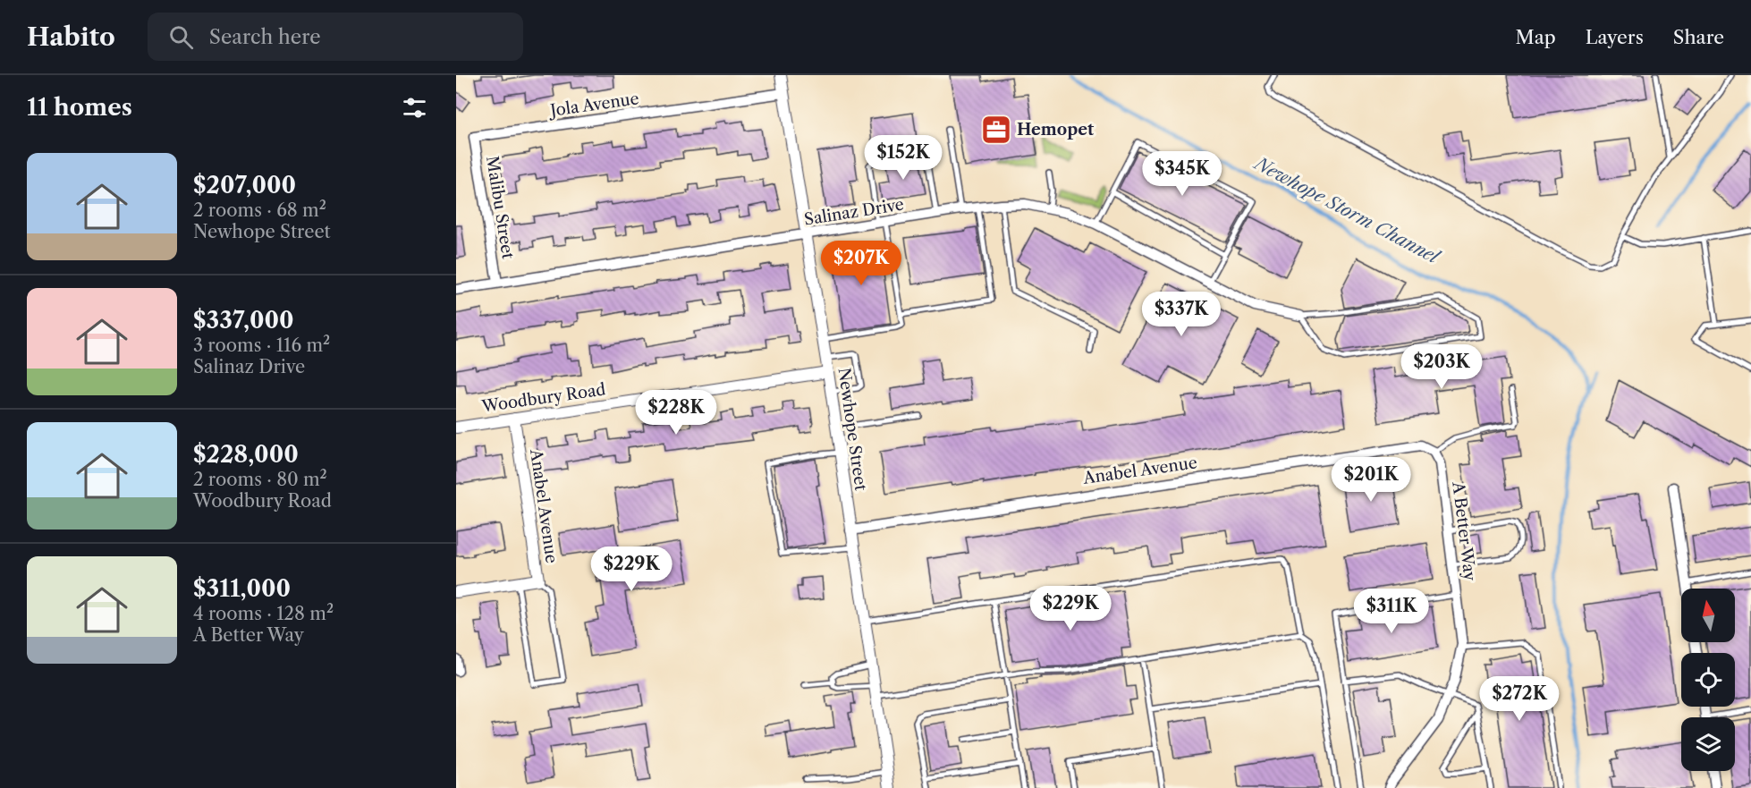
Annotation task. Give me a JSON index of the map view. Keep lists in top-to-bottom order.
{
  "streets": {
    "street": [
      "Jola Avenue",
      "Malibu Street",
      "Salinaz Drive",
      "Woodbury Road",
      "Newhope Street",
      "Anabel Avenue",
      "A Better Way"
    ]
  },
  "crossings": [
    ["Jola Avenue", "Malibu Street"],
    ["Jola Avenue", "Newhope Street"],
    ["Malibu Street", "Salinaz Drive"],
    ["Salinaz Drive", "Newhope Street"],
    ["Woodbury Road", "Newhope Street"],
    ["Woodbury Road", "Anabel Avenue"],
    ["Newhope Street", "Anabel Avenue"],
    ["Anabel Avenue", "A Better Way"]
  ],
  "water": ["Newhope Storm Channel"],
  "places": {
    "office": ["Hemopet"]
  },
  "north": "top",
  "page": {
    "header": "Habito",
    "search": "Search here",
    "nav": ["Map", "Layers", "Share"],
    "heading": "11 homes",
    "price": [
      "$152K",
      "$345K",
      "$207K",
      "$337K",
      "$203K",
      "$228K",
      "$201K",
      "$229K",
      "$229K",
      "$311K",
      "$272K"
    ],
    "list": [
      {
        "name": "$207,000",
        "note": "2 rooms · 68 m² · Newhope Street"
      },
      {
        "name": "$337,000",
        "note": "3 rooms · 116 m² · Salinaz Drive"
      },
      {
        "name": "$228,000",
        "note": "2 rooms · 80 m² · Woodbury Road"
      },
      {
        "name": "$311,000",
        "note": "4 rooms · 128 m² · A Better Way"
      }
    ]
  }
}
